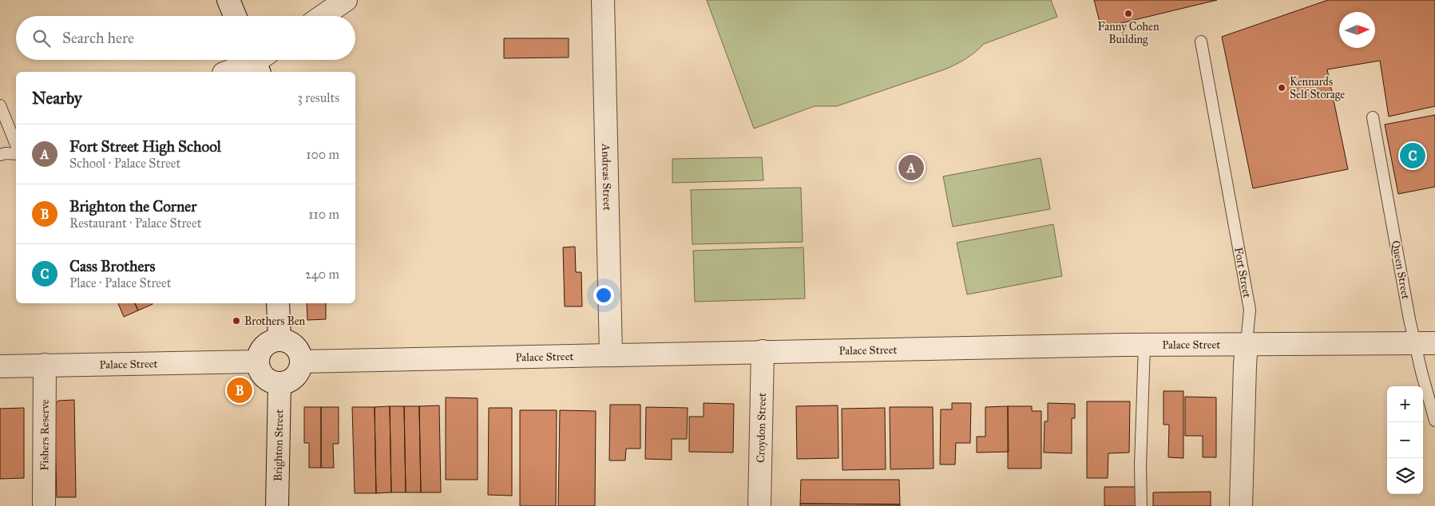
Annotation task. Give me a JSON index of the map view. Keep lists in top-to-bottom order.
{
  "streets": {
    "street": [
      "Andreas Street",
      "Fort Street",
      "Palace Street",
      "Croydon Street",
      "Fishers Reserve",
      "Brighton Street"
    ],
    "lane": ["Queen Street"]
  },
  "crossings": [
    ["Andreas Street", "Palace Street"],
    ["Queen Street", "Palace Street"],
    ["Fort Street", "Palace Street"],
    ["Palace Street", "Croydon Street"],
    ["Palace Street", "Fishers Reserve"],
    ["Palace Street", "Brighton Street"]
  ],
  "places": ["Fanny Cohen Building", "Kennards Self Storage", "Brothers Ben"],
  "north": "right",
  "page": {
    "search": "Search here",
    "heading": ["Nearby", "3 results"],
    "list": [
      {
        "mark": "A",
        "name": "Fort Street High School",
        "note": "School · Palace Street",
        "value": "100 m"
      },
      {
        "mark": "B",
        "name": "Brighton the Corner",
        "note": "Restaurant · Palace Street",
        "value": "110 m"
      },
      {
        "mark": "C",
        "name": "Cass Brothers",
        "note": "Place · Palace Street",
        "value": "240 m"
      }
    ],
    "pins": ["C", "A", "B"],
    "map_buttons": ["+", "−"]
  }
}
